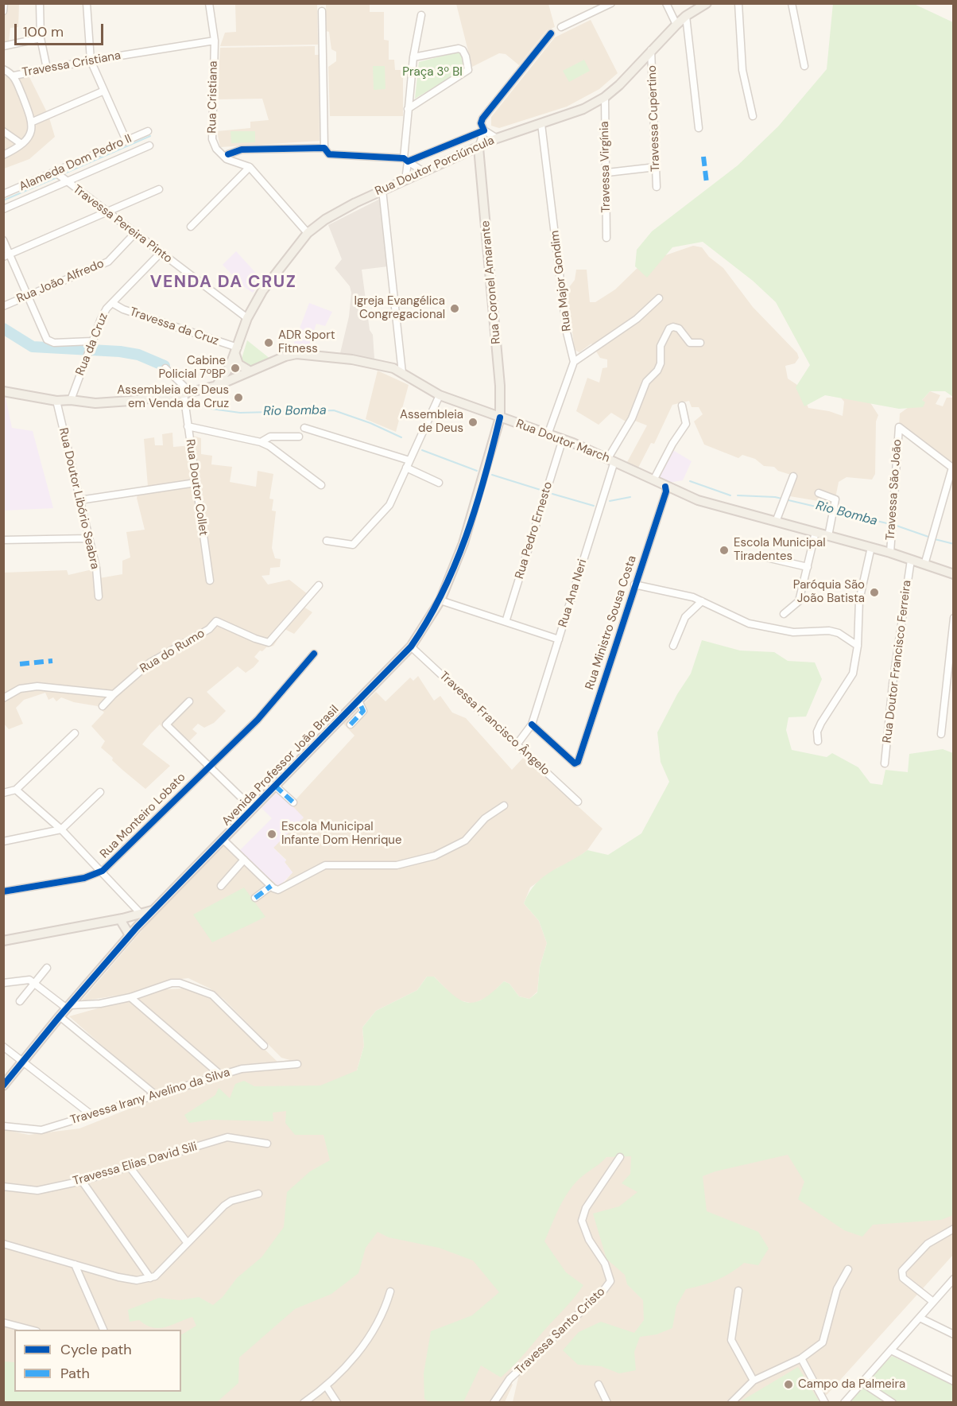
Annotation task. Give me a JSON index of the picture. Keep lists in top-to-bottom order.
{
  "streets": {
    "main road": [
      "Rua Doutor Porciúncula",
      "Rua Coronel Amarante",
      "Rua Doutor March",
      "Avenida Professor João Brasil"
    ],
    "street": [
      "Travessa Cristiana",
      "Rua Cristiana",
      "Travessa Cupertino",
      "Alameda Dom Pedro II",
      "Travessa Virgínia",
      "Travessa Pereira Pinto",
      "Rua Major Gondim",
      "Rua João Alfredo",
      "Travessa da Cruz",
      "Rua da Cruz",
      "Rua Doutor Collet",
      "Travessa São João",
      "Rua Doutor Libório Seabra",
      "Rua Pedro Ernesto",
      "Rua Ana Neri",
      "Rua Ministro Sousa Costa",
      "Rua do Rumo",
      "Rua Doutor Francisco Ferreira",
      "Travessa Francisco Ângelo",
      "Rua Monteiro Lobato",
      "Travessa Irany Avelino da Silva",
      "Travessa Elias David Sili",
      "Travessa Santo Cristo"
    ]
  },
  "crossings": [
    ["Travessa Cristiana", "Rua Cristiana"],
    ["Rua Cristiana", "Rua Doutor Porciúncula"],
    ["Travessa Cupertino", "Rua Doutor Porciúncula"],
    ["Alameda Dom Pedro II", "Travessa Pereira Pinto"],
    ["Rua Doutor Porciúncula", "Travessa Virgínia"],
    ["Rua Doutor Porciúncula", "Travessa Pereira Pinto"],
    ["Rua Doutor Porciúncula", "Rua Major Gondim"],
    ["Rua Doutor Porciúncula", "Rua Coronel Amarante"],
    ["Rua Doutor Porciúncula", "Travessa da Cruz"],
    ["Rua Doutor Porciúncula", "Rua Doutor March"],
    ["Travessa Pereira Pinto", "Rua João Alfredo"],
    ["Travessa Pereira Pinto", "Rua da Cruz"],
    ["Rua Coronel Amarante", "Rua Doutor March"],
    ["Rua Coronel Amarante", "Avenida Professor João Brasil"],
    ["Travessa da Cruz", "Rua da Cruz"],
    ["Rua da Cruz", "Rua Doutor March"],
    ["Rua Doutor March", "Rua Doutor Collet"],
    ["Rua Doutor March", "Travessa São João"],
    ["Rua Doutor March", "Rua Doutor Libório Seabra"],
    ["Rua Doutor March", "Rua Pedro Ernesto"],
    ["Rua Doutor March", "Rua Ana Neri"],
    ["Rua Doutor March", "Rua Ministro Sousa Costa"],
    ["Rua Doutor March", "Rua Doutor Francisco Ferreira"],
    ["Rua Doutor March", "Avenida Professor João Brasil"],
    ["Rua Ana Neri", "Rua Ministro Sousa Costa"],
    ["Rua Ana Neri", "Travessa Francisco Ângelo"],
    ["Travessa Francisco Ângelo", "Avenida Professor João Brasil"]
  ],
  "districts": ["VENDA DA CRUZ"],
  "water": ["Rio Bomba"],
  "parks": ["Praça 3º BI"],
  "places": [
    "Igreja Evangélica Congregacional",
    "ADR Sport Fitness",
    "Cabine Policial 7ºBP",
    "Assembleia de Deus em Venda da Cruz",
    "Assembleia de Deus",
    "Escola Municipal Tiradentes",
    "Paróquia São João Batista",
    "Escola Municipal Infante Dom Henrique",
    "Campo da Palmeira"
  ],
  "legend": ["Cycle path", "Path"],
  "scale_bar": "100 m"
}
